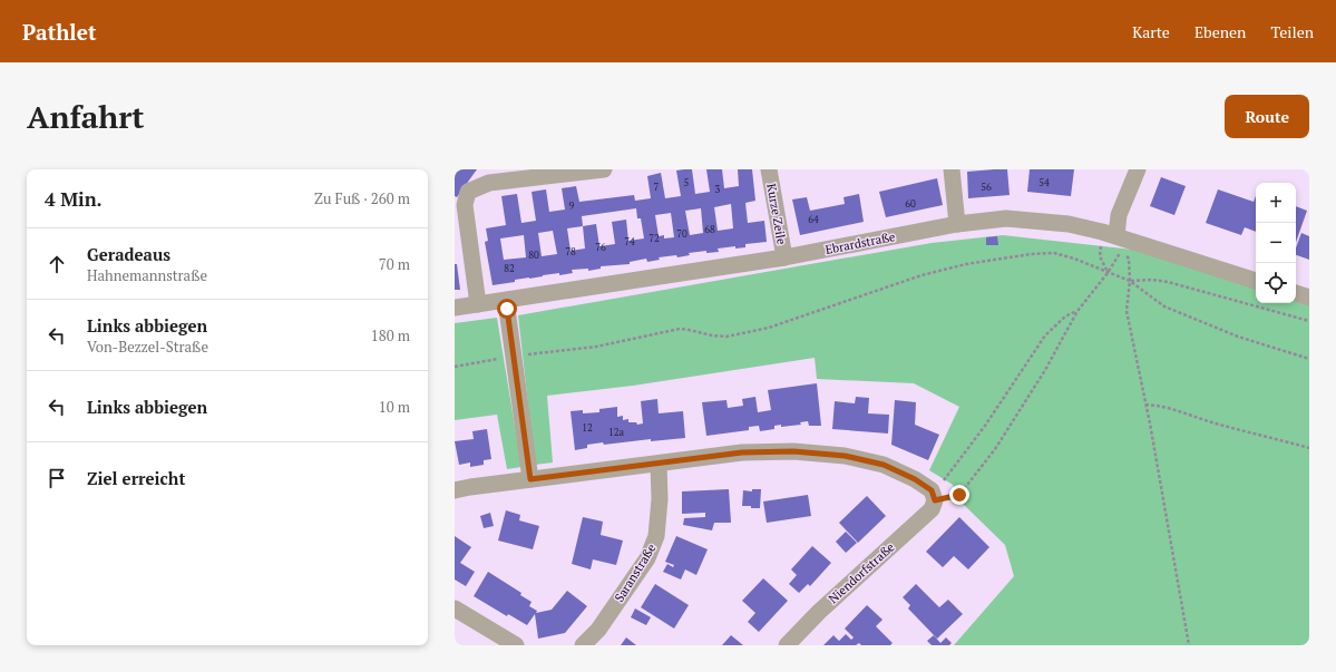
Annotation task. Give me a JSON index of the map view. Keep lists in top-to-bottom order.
{
  "streets": {
    "street": [
      "Kurze Zeile",
      "Ebrardstraße",
      "Saranstraße",
      "Niendorfstraße"
    ]
  },
  "crossings": [
    ["Kurze Zeile", "Ebrardstraße"]
  ],
  "house_numbers": [
    "5",
    "54",
    "7",
    "56",
    "3",
    "60",
    "9",
    "64",
    "68",
    "70",
    "72",
    "74",
    "76",
    "78",
    "80",
    "82",
    "12",
    "12a"
  ],
  "page": {
    "header": "Pathlet",
    "nav": ["Karte", "Ebenen", "Teilen"],
    "buttons": "Route",
    "title": "Anfahrt",
    "heading": ["4 Min.", "Zu Fuß · 260 m"],
    "map_buttons": ["+", "−"],
    "list": [
      ["Geradeaus", "Hahnemannstraße", "70 m"],
      ["Links abbiegen", "Von-Bezzel-Straße", "180 m"],
      ["Links abbiegen", "10 m"],
      "Ziel erreicht"
    ]
  }
}
